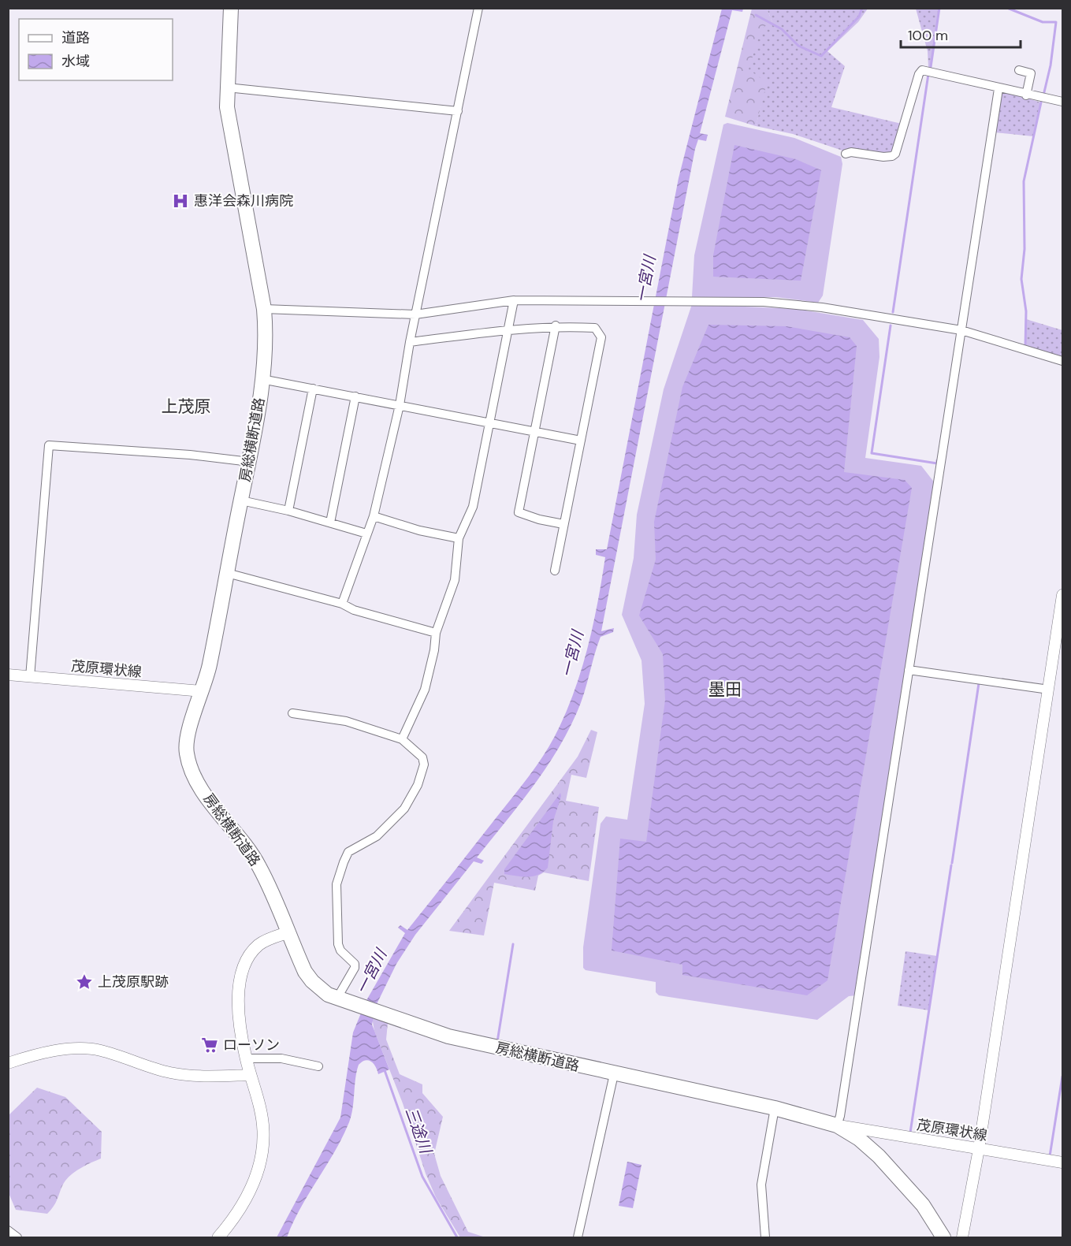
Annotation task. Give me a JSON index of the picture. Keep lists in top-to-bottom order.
{
  "streets": {
    "highway": ["房総横断道路"],
    "street": ["茂原環状線"]
  },
  "crossings": [
    ["房総横断道路", "茂原環状線"]
  ],
  "districts": ["上茂原", "墨田"],
  "water": ["一宮川", "三途川"],
  "places": {
    "hospital": ["惠洋会森川病院"],
    "place": ["上茂原駅跡"],
    "supermarket": ["ローソン"]
  },
  "legend": ["道路", "水域"],
  "scale_bar": "100 m"
}
